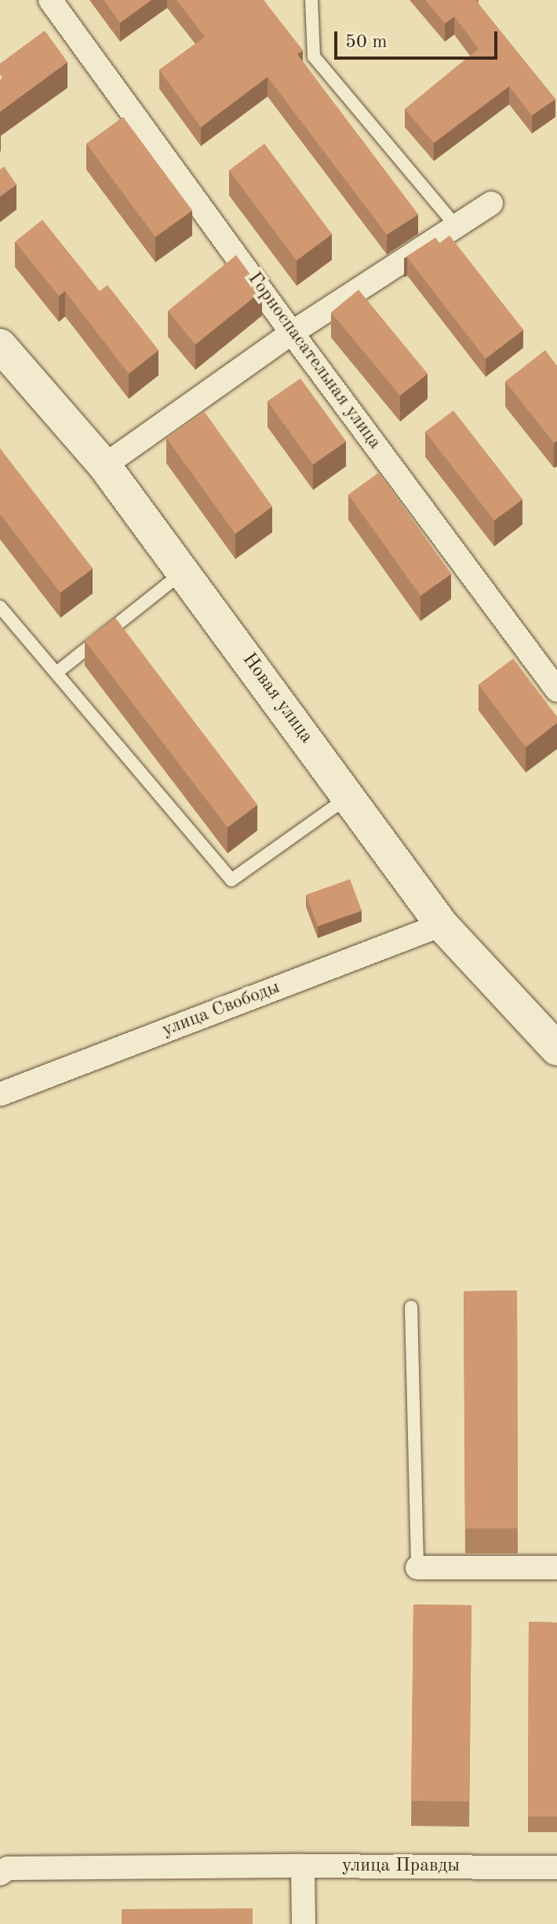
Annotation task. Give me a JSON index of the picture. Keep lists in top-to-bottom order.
{
  "streets": {
    "main road": ["Новая улица"],
    "street": ["Горноспасательная улица", "улица Свободы", "улица Правды"]
  },
  "crossings": [
    ["Новая улица", "улица Свободы"]
  ],
  "scale_bar": "50 m"
}
